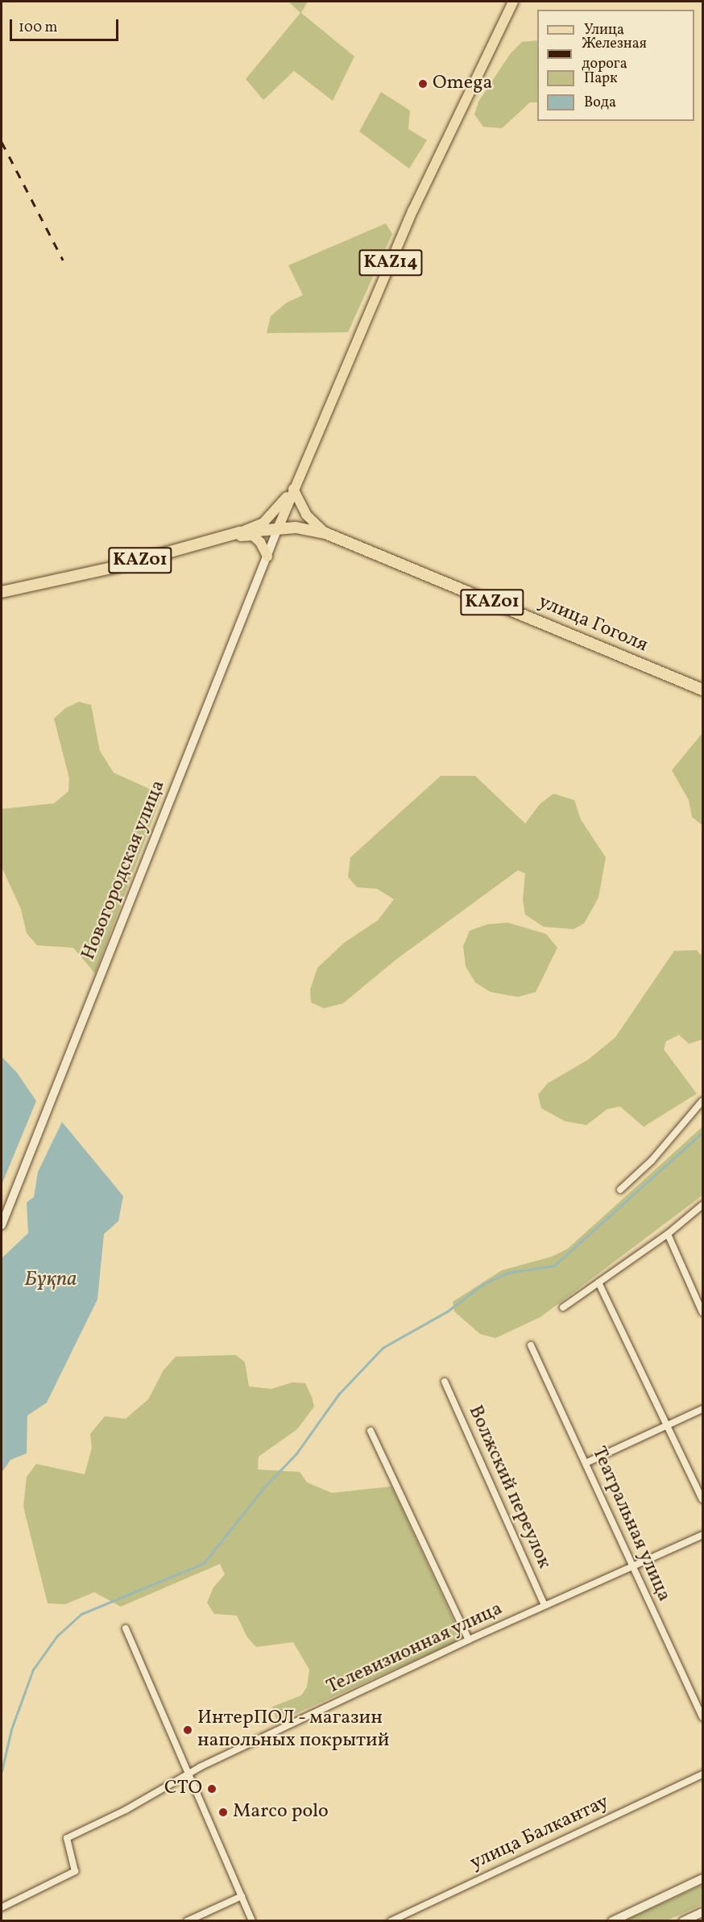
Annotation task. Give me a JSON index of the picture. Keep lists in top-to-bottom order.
{
  "streets": {
    "highway": ["KAZ01", "KАZ01", "улица Гоголя"],
    "main road": ["KAZ14"],
    "street": [
      "Новогородская улица",
      "Волжский переулок",
      "Театральная улица",
      "Телевизионная улица",
      "улица Балкантау"
    ]
  },
  "crossings": [
    ["KAZ14", "KAZ01"],
    ["KAZ14", "улица Гоголя"],
    ["KAZ14", "Новогородская улица"],
    ["KAZ01", "улица Гоголя"],
    ["KAZ01", "Новогородская улица"],
    ["улица Гоголя", "Новогородская улица"],
    ["Волжский переулок", "Телевизионная улица"],
    ["Театральная улица", "Телевизионная улица"]
  ],
  "water": ["Бұқпа"],
  "places": [
    "Omega",
    "ИнтерПОЛ - магазин напольных покрытий",
    "СТО",
    "Marco polo"
  ],
  "legend": [
    "Улица",
    "Железная дорога",
    "Парк",
    "Вода"
  ],
  "scale_bar": "100 m"
}
